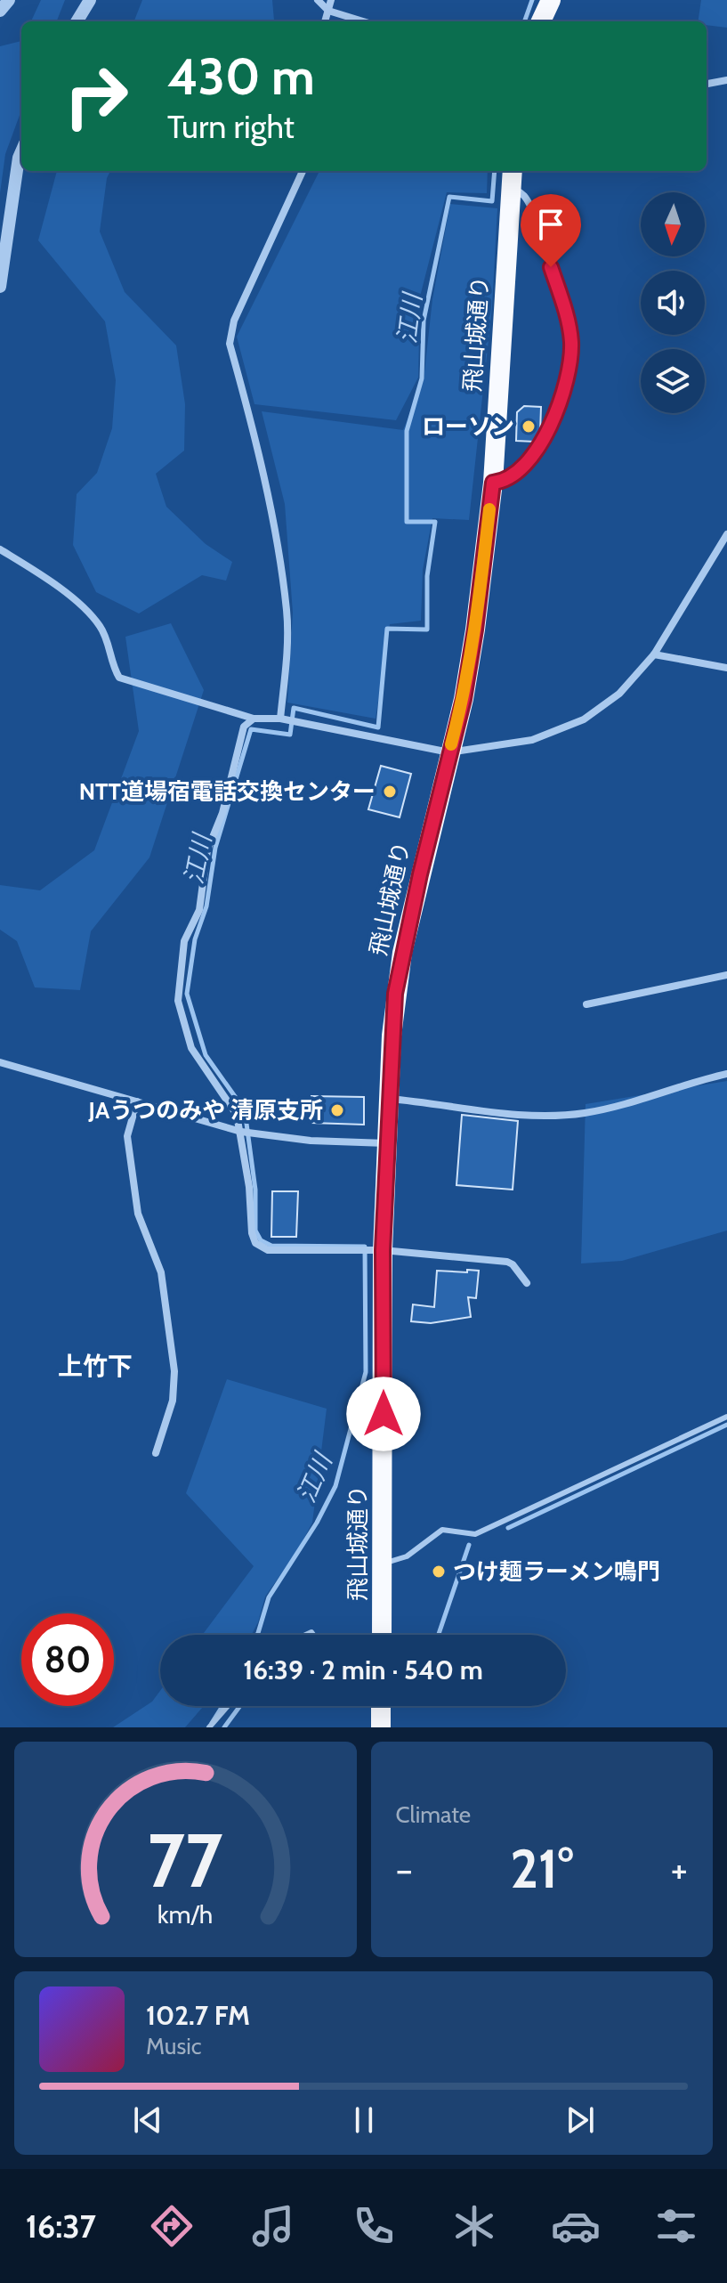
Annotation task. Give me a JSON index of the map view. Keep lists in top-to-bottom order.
{
  "streets": {
    "highway": ["飛山城通り"]
  },
  "districts": ["上竹下"],
  "water": ["江川"],
  "places": [
    "ローソン",
    "NTT道場宿電話交換センター",
    "JAうつのみや 清原支所",
    "つけ麺ラーメン鳴門"
  ],
  "north": "bottom",
  "page": {
    "turn": ["430 m", "Turn right"],
    "limit": "80",
    "trip": "16:39 · 2 min · 540 m",
    "tile": "Climate",
    "heat": ["−", "21°", "+"],
    "song": ["102.7 FM", "Music"],
    "tabs": "16:37",
    "gauge": ["77", "km/h"]
  }
}
